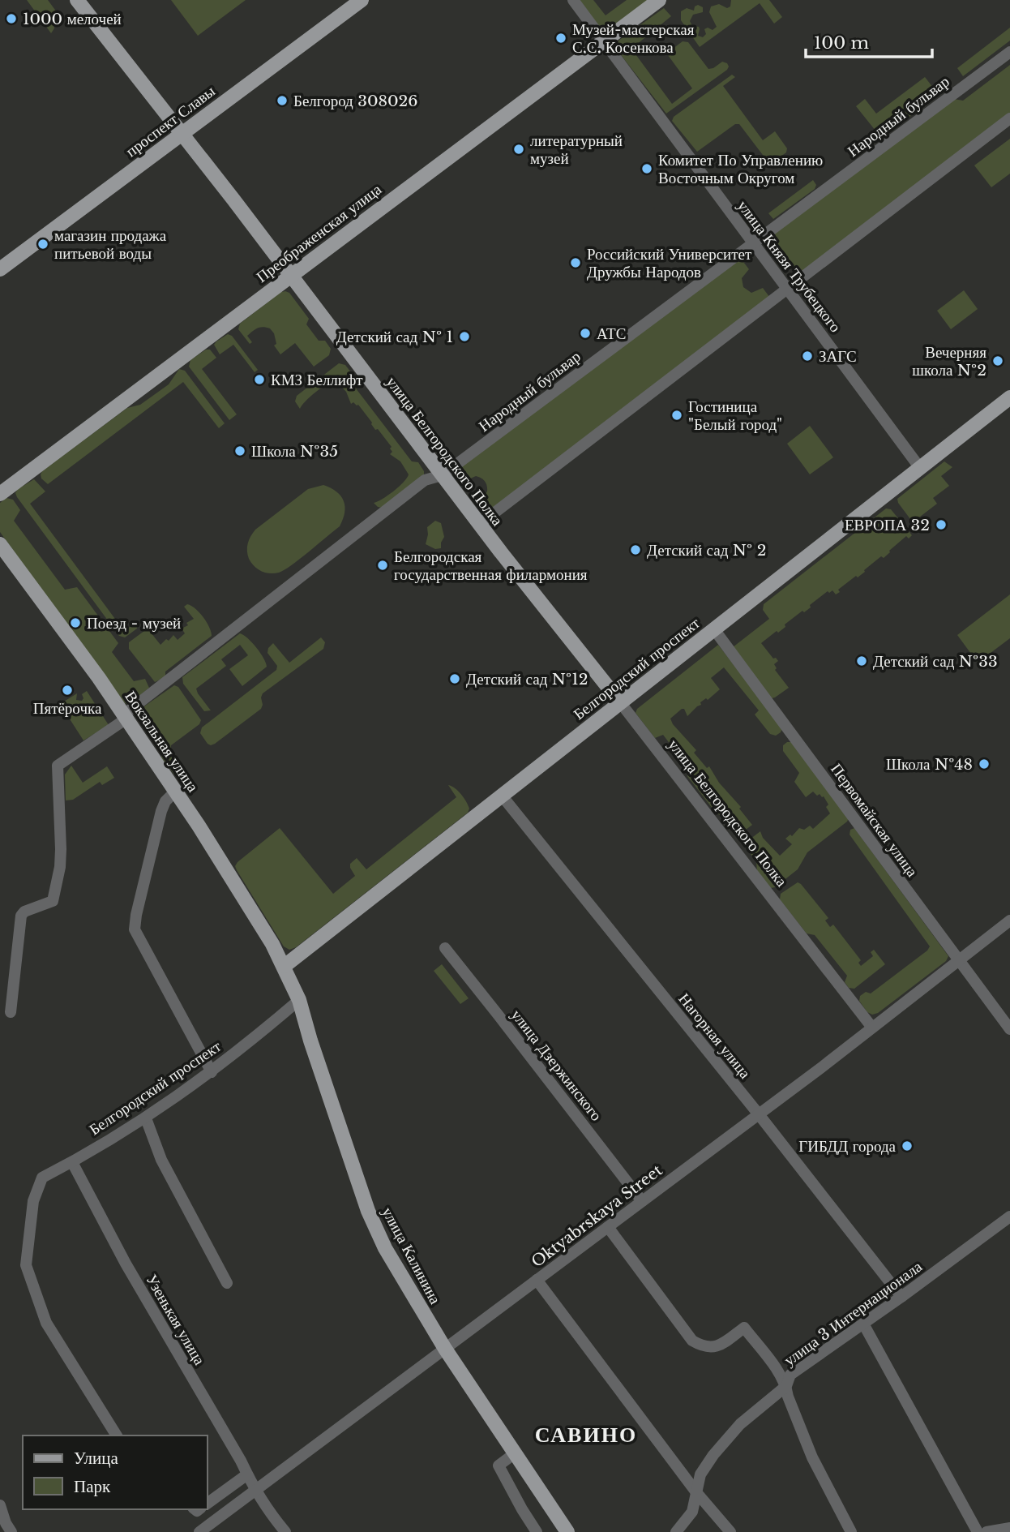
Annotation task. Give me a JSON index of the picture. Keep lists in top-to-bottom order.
{
  "streets": {
    "main road": [
      "проспект Славы",
      "Преображенская улица",
      "улица Белгородского Полка",
      "Белгородский проспект",
      "Вокзальная улица",
      "улица Калинина"
    ],
    "street": [
      "Народный бульвар",
      "улица Князя Трубецкого",
      "Первомайская улица",
      "Нагорная улица",
      "улица Дзержинского",
      "Oktyabrskaya Street",
      "улица 3 Интернационала",
      "Узенькая улица"
    ]
  },
  "crossings": [
    ["Народный бульвар", "улица Князя Трубецкого"],
    ["Народный бульвар", "улица Белгородского Полка"],
    ["Народный бульвар", "Вокзальная улица"],
    ["проспект Славы", "улица Белгородского Полка"],
    ["Преображенская улица", "улица Князя Трубецкого"],
    ["Преображенская улица", "улица Белгородского Полка"],
    ["улица Князя Трубецкого", "Белгородский проспект"],
    ["улица Белгородского Полка", "Белгородский проспект"],
    ["улица Белгородского Полка", "Oktyabrskaya Street"],
    ["Белгородский проспект", "Вокзальная улица"],
    ["Белгородский проспект", "Первомайская улица"],
    ["Белгородский проспект", "Нагорная улица"],
    ["Белгородский проспект", "улица Калинина"],
    ["Белгородский проспект", "Узенькая улица"],
    ["Вокзальная улица", "улица Калинина"],
    ["Первомайская улица", "Oktyabrskaya Street"],
    ["Нагорная улица", "Oktyabrskaya Street"],
    ["Нагорная улица", "улица 3 Интернационала"],
    ["улица Дзержинского", "Oktyabrskaya Street"],
    ["Oktyabrskaya Street", "улица Калинина"],
    ["Oktyabrskaya Street", "Узенькая улица"]
  ],
  "districts": ["САВИНО"],
  "places": [
    "1000 мелочей",
    "Музей-мастерская С.С. Косенкова",
    "Белгород 308026",
    "литературный музей",
    "Комитет По Управлению Восточным Округом",
    "магазин продажа питьевой воды",
    "Российский Университет Дружбы Народов",
    "АТС",
    "Детский сад № 1",
    "ЗАГС",
    "Вечерняя школа №2",
    "КМЗ Беллифт",
    "Гостиница \"Белый город\"",
    "Школа №35",
    "ЕВРОПА 32",
    "Детский сад № 2",
    "Белгородская государственная филармония",
    "Поезд - музей",
    "Детский сад №33",
    "Детский сад №12",
    "Пятёрочка",
    "Школа №48",
    "ГИБДД города"
  ],
  "legend": ["Улица", "Парк"],
  "scale_bar": "100 m"
}
